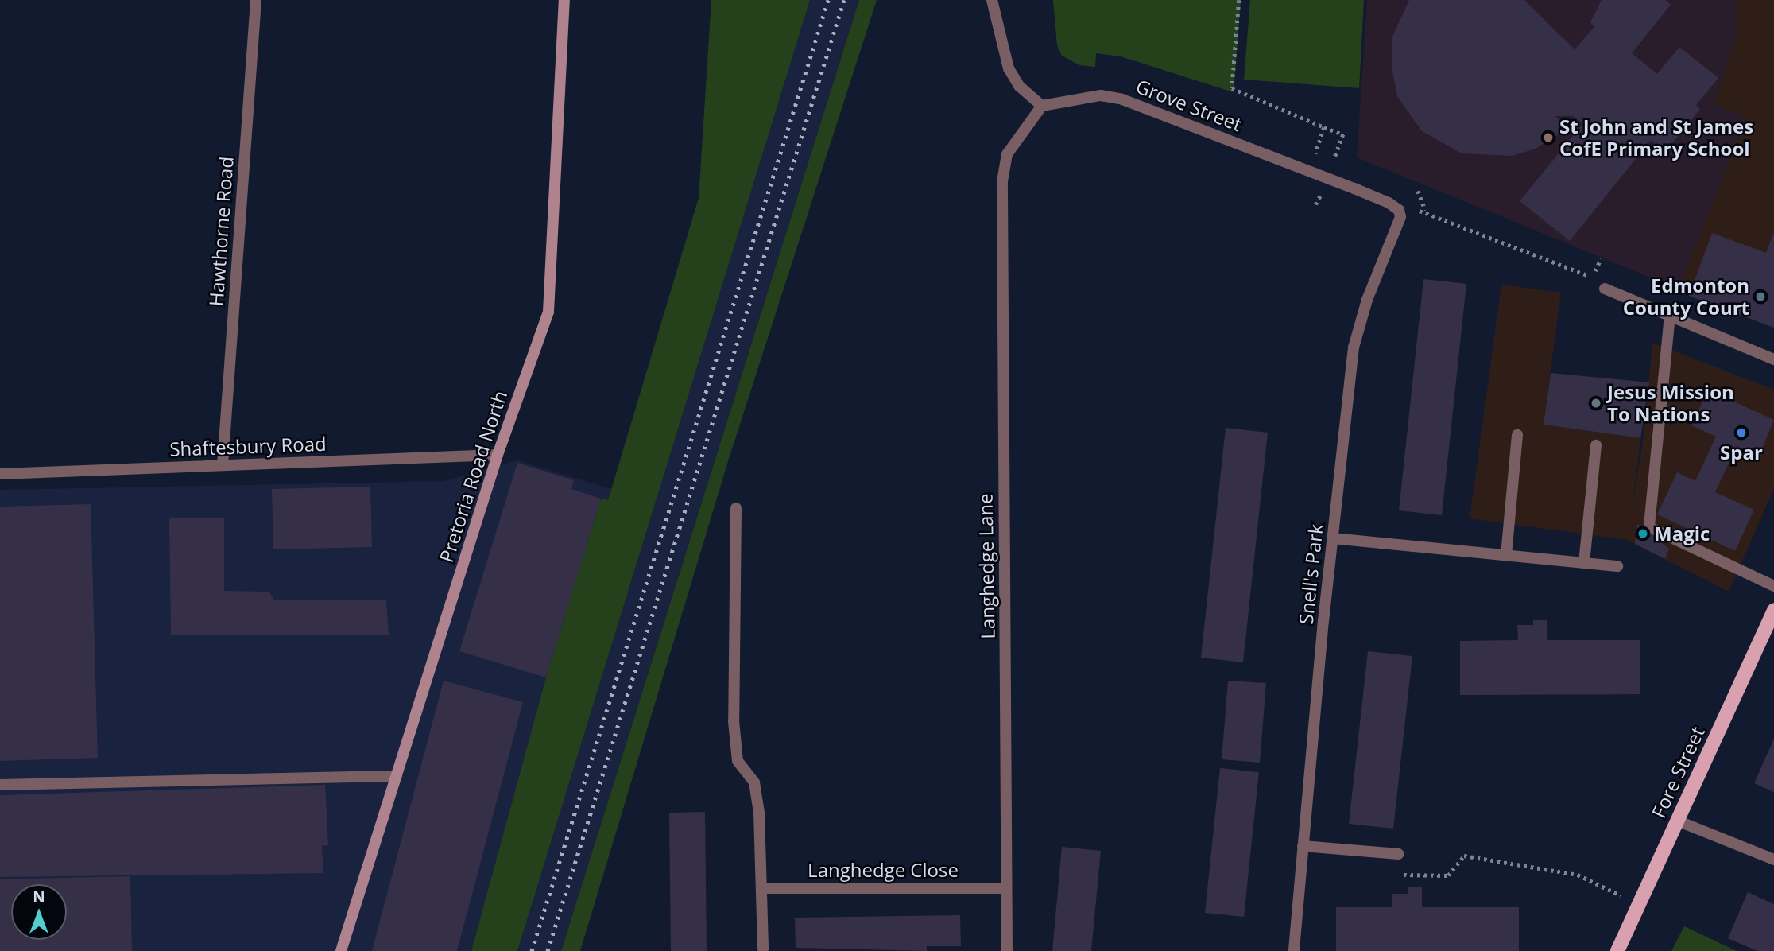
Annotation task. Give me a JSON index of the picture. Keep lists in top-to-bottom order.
{
  "streets": {
    "main road": ["Fore Street"],
    "street": [
      "Grove Street",
      "Hawthorne Road",
      "Shaftesbury Road",
      "Pretoria Road North",
      "Langhedge Lane",
      "Snell's Park",
      "Langhedge Close"
    ]
  },
  "crossings": [
    ["Grove Street", "Langhedge Lane"],
    ["Grove Street", "Snell's Park"],
    ["Hawthorne Road", "Shaftesbury Road"],
    ["Shaftesbury Road", "Pretoria Road North"],
    ["Langhedge Lane", "Langhedge Close"]
  ],
  "places": [
    "St John and St James CofE Primary School",
    "Edmonton County Court",
    "Jesus Mission To Nations",
    "Spar",
    "Magic"
  ],
  "north": "top"
}
